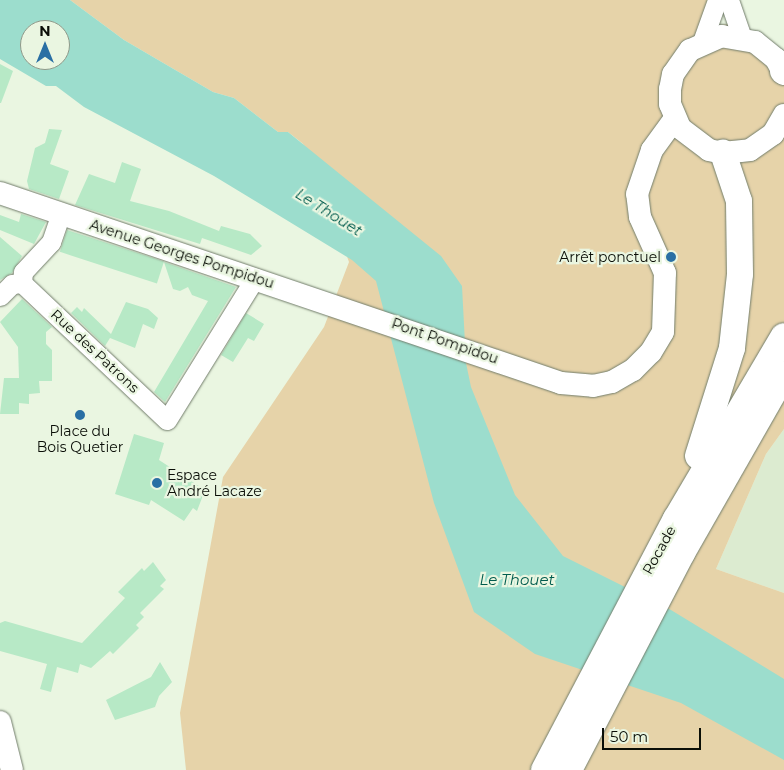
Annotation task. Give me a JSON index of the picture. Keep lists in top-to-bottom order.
{
  "streets": {
    "highway": ["Rocade"],
    "main road": ["Avenue Georges Pompidou", "Pont Pompidou"],
    "street": ["Rue des Patrons"]
  },
  "crossings": [
    ["Avenue Georges Pompidou", "Pont Pompidou"],
    ["Avenue Georges Pompidou", "Rue des Patrons"]
  ],
  "water": ["Le Thouet"],
  "places": ["Arrêt ponctuel", "Place du Bois Quetier", "Espace André Lacaze"],
  "scale_bar": "50 m",
  "north": "top"
}
